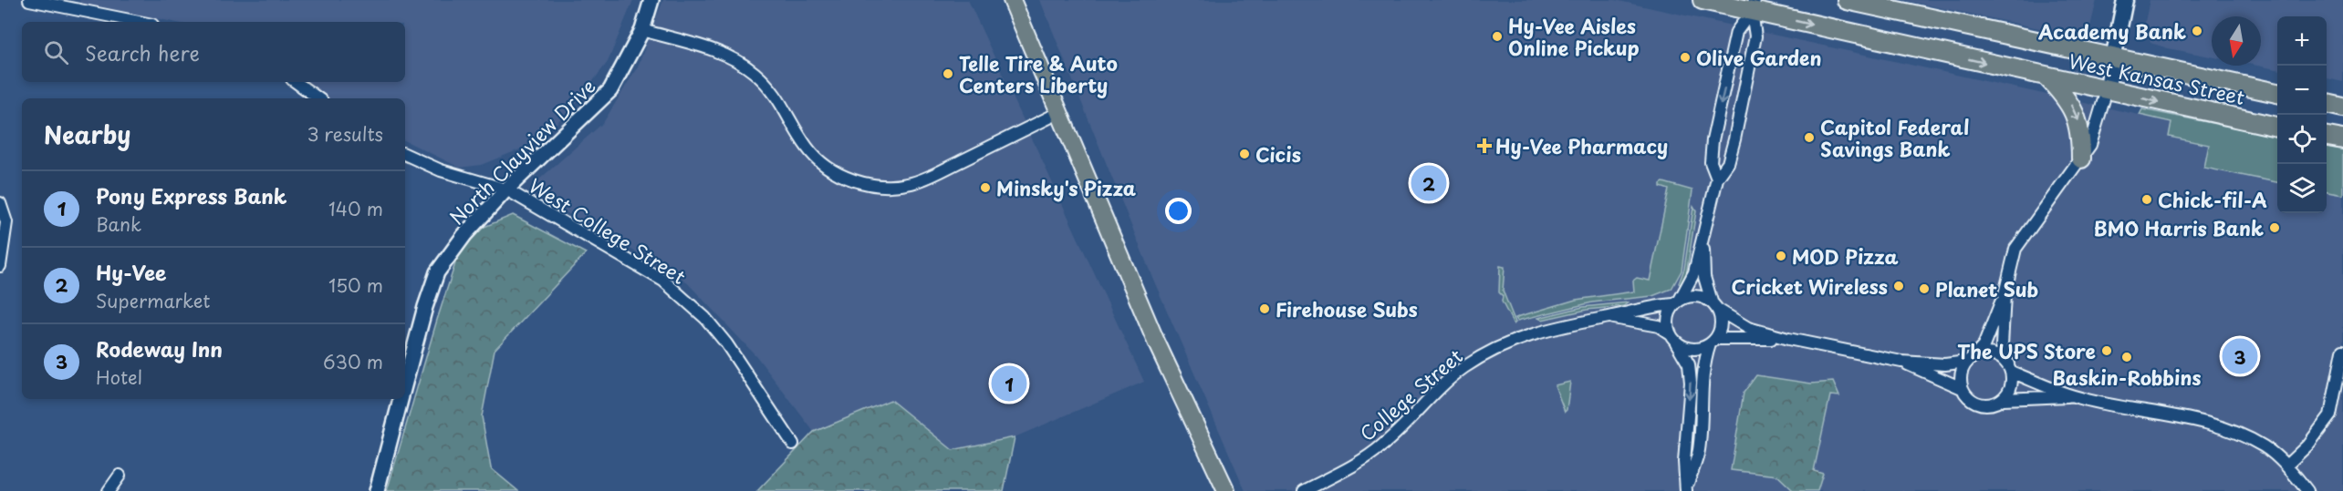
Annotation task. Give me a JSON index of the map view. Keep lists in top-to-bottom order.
{
  "streets": {
    "highway": ["West Kansas Street"],
    "street": ["North Clayview Drive", "West College Street", "College Street"]
  },
  "crossings": [
    ["North Clayview Drive", "West College Street"]
  ],
  "places": {
    "other": [
      "Academy Bank",
      "Hy-Vee Aisles Online Pickup",
      "Olive Garden",
      "Telle Tire & Auto Centers Liberty",
      "Capitol Federal Savings Bank",
      "Cicis",
      "Minsky's Pizza",
      "Chick-fil-A",
      "BMO Harris Bank",
      "MOD Pizza",
      "Cricket Wireless",
      "Planet Sub",
      "Firehouse Subs",
      "The UPS Store",
      "Baskin-Robbins"
    ],
    "health": ["Hy-Vee Pharmacy"]
  },
  "north": "bottom",
  "page": {
    "map_buttons": ["+", "−"],
    "search": "Search here",
    "heading": ["Nearby", "3 results"],
    "pins": ["2", "3", "1"],
    "list": [
      {
        "mark": "1",
        "name": "Pony Express Bank",
        "note": "Bank",
        "value": "140 m"
      },
      {
        "mark": "2",
        "name": "Hy-Vee",
        "note": "Supermarket",
        "value": "150 m"
      },
      {
        "mark": "3",
        "name": "Rodeway Inn",
        "note": "Hotel",
        "value": "630 m"
      }
    ]
  }
}
